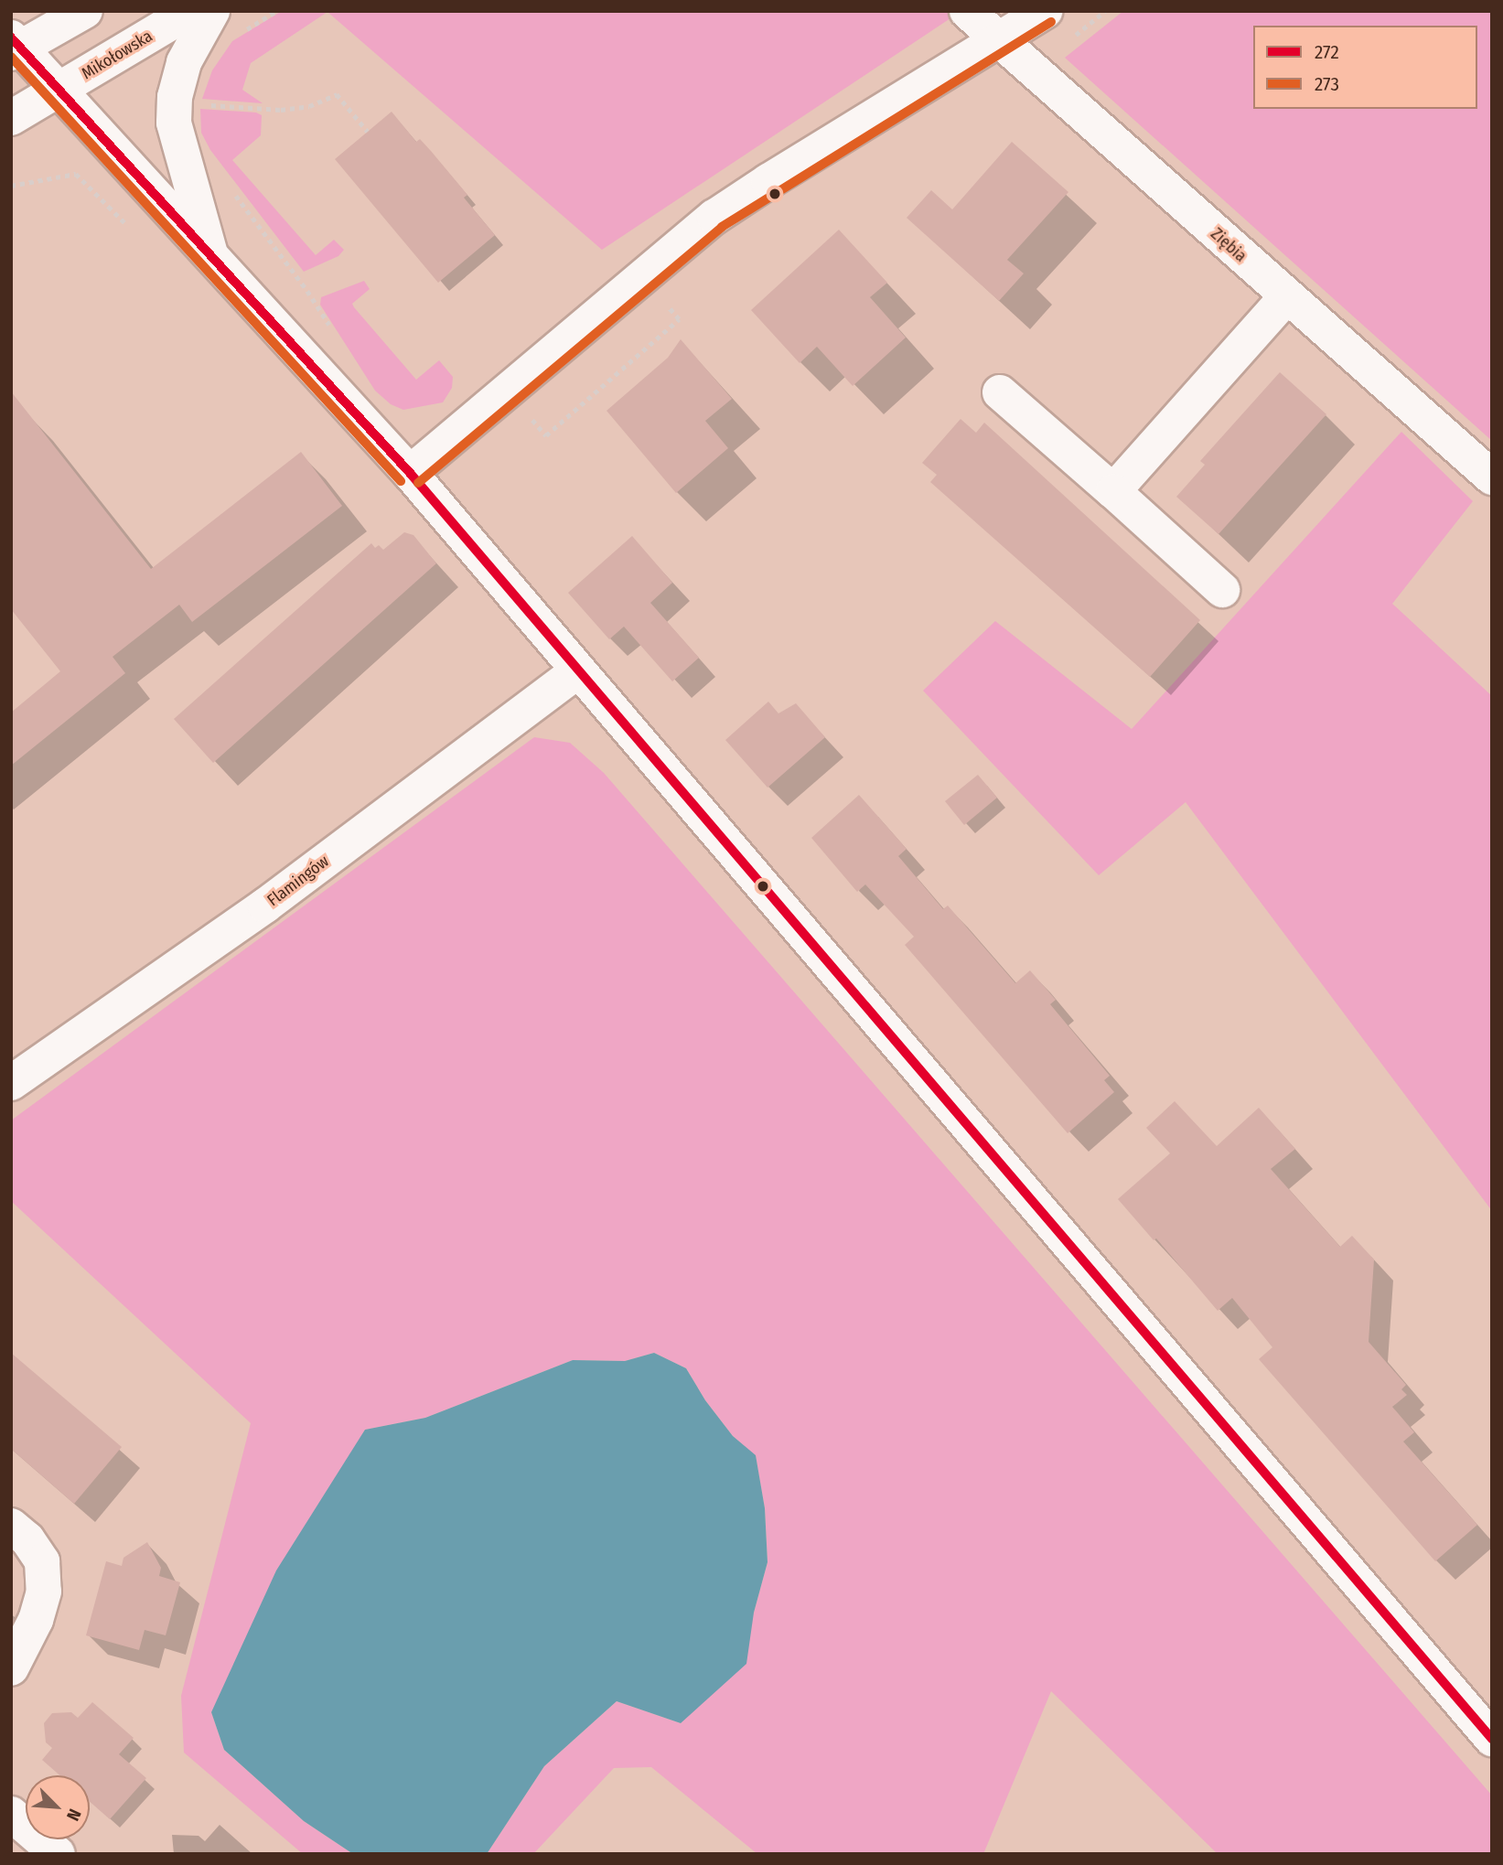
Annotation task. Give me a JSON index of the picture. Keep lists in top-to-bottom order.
{
  "streets": {
    "street": ["Mikołowska", "Ziębia", "Flamingów"]
  },
  "lines": ["transit line 273", "transit line 272"],
  "legend": ["272", "273"],
  "north": "bottom right"
}
